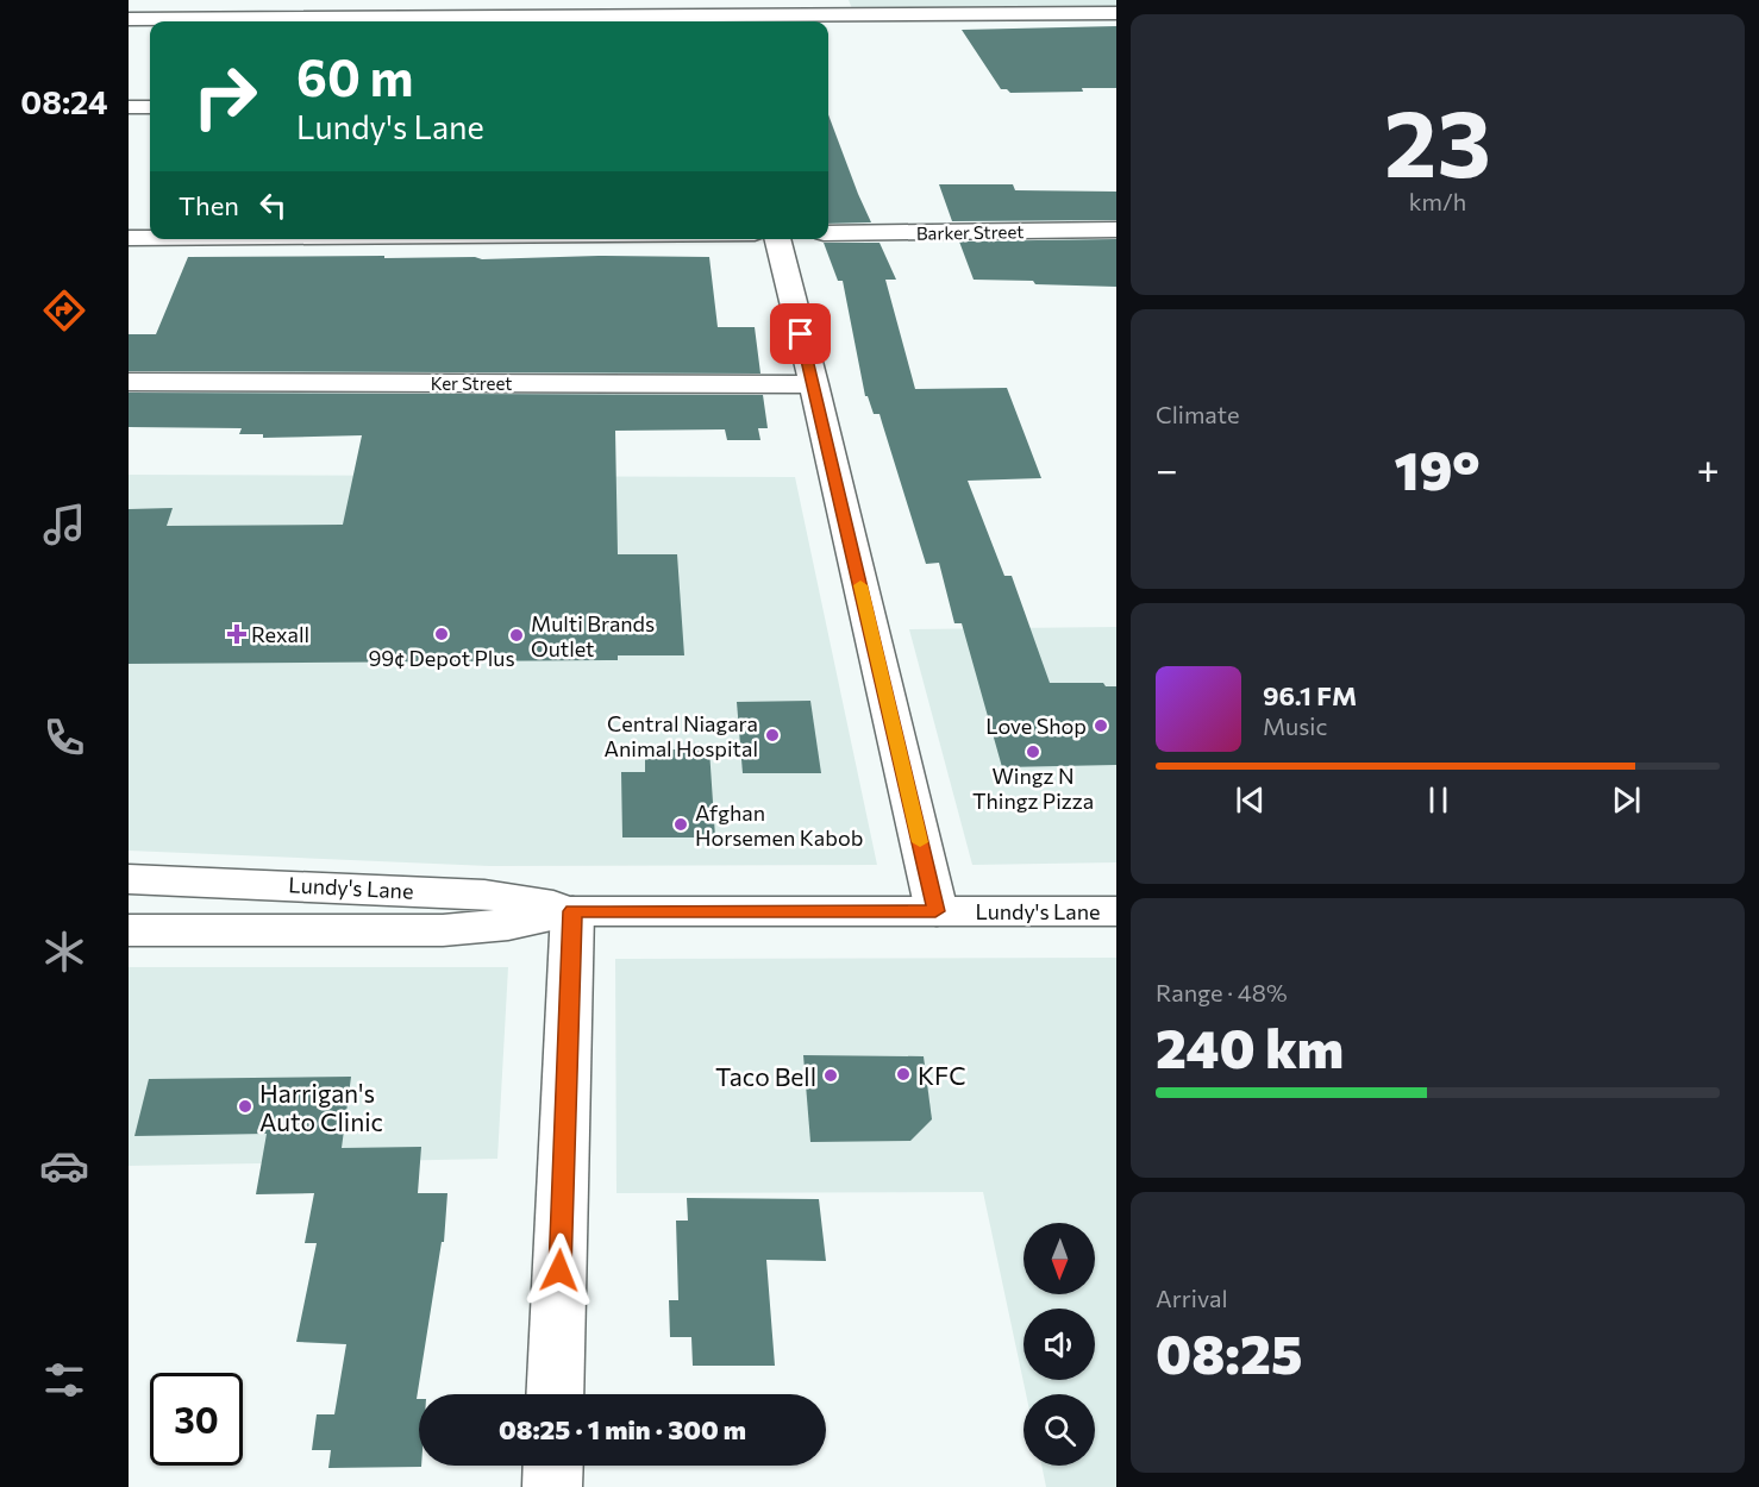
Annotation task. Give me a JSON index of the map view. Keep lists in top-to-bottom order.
{
  "streets": {
    "street": ["Barker Street", "Ker Street", "Lundy's Lane"]
  },
  "places": {
    "health": ["Rexall"],
    "other": [
      "99¢ Depot Plus",
      "Multi Brands Outlet",
      "Love Shop",
      "Central Niagara Animal Hospital",
      "Wingz N Thingz Pizza",
      "Afghan Horsemen Kabob",
      "KFC",
      "Taco Bell",
      "Harrigan's Auto Clinic"
    ]
  },
  "north": "bottom",
  "page": {
    "tabs": "08:24",
    "tile": [
      ["23", "km/h"],
      "Climate",
      ["Range · 48%", "240 km"],
      ["Arrival", "08:25"]
    ],
    "turn": ["60 m", "Lundy's Lane"],
    "then": "Then",
    "heat": ["−", "19°", "+"],
    "song": ["96.1 FM", "Music"],
    "limit": "30",
    "trip": "08:25 · 1 min · 300 m"
  }
}
